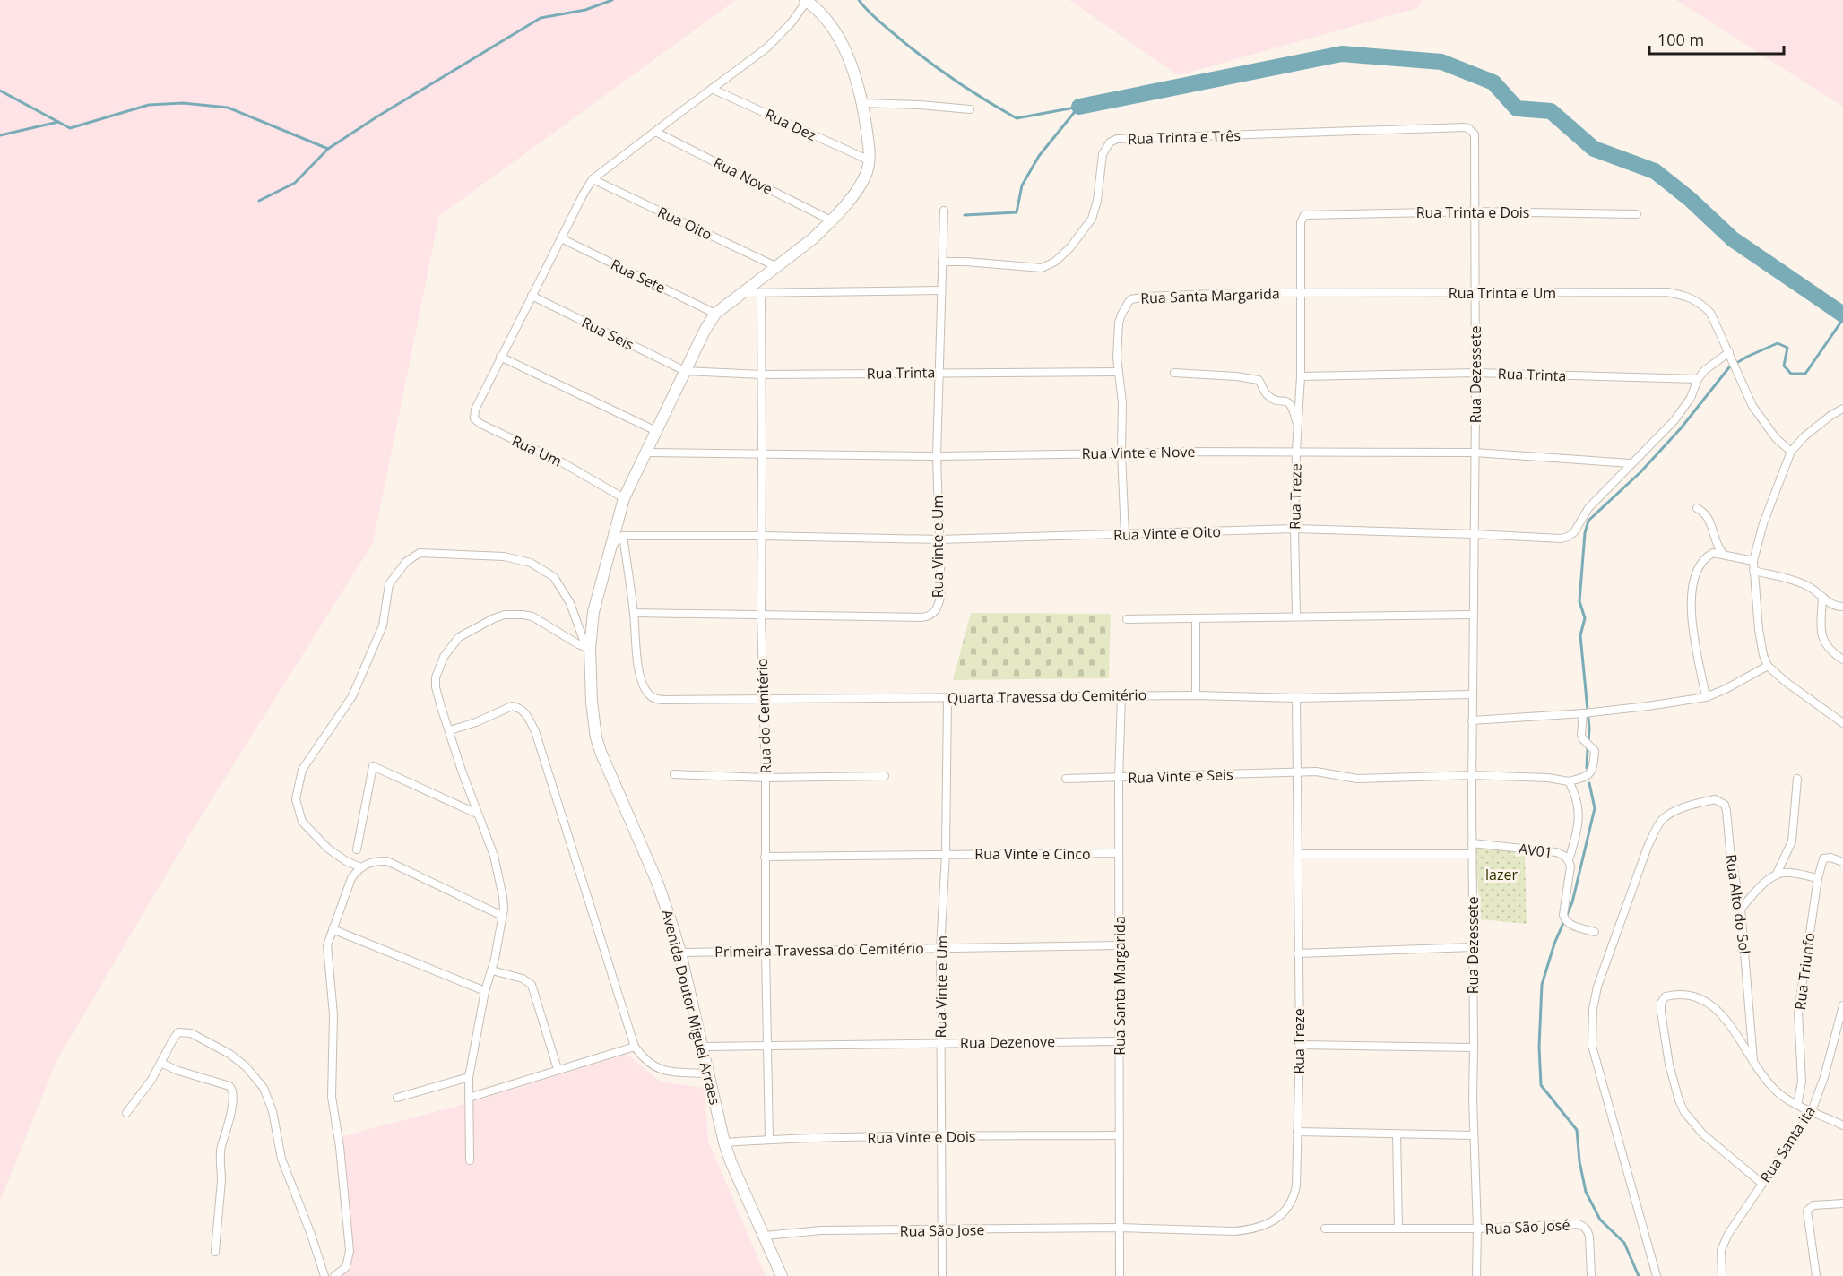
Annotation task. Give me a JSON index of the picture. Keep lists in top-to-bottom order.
{
  "streets": {
    "main road": ["Avenida Doutor Miguel Arraes"],
    "street": [
      "Rua Dez",
      "Rua Trinta e Três",
      "Rua Nove",
      "Rua Trinta e Dois",
      "Rua Oito",
      "Rua Sete",
      "Rua Trinta e Um",
      "Rua Santa Margarida",
      "Rua Seis",
      "Rua Trinta",
      "Rua Dezessete",
      "Rua Um",
      "Rua Vinte e Nove",
      "Rua Treze",
      "Rua Vinte e Oito",
      "Rua Vinte e Um",
      "Quarta Travessa do Cemitério",
      "Rua do Cemitério",
      "Rua Vinte e Seis",
      "AV01",
      "Rua Vinte e Cinco",
      "Rua Alto do Sol",
      "Primeira Travessa do Cemitério",
      "Rua Triunfo",
      "Rua Dezenove",
      "Rua Vinte e Dois",
      "Rua Santa ita",
      "Rua São José",
      "Rua São Jose"
    ]
  },
  "crossings": [
    ["Rua Trinta e Três", "Rua Dezessete"],
    ["Rua Trinta e Três", "Rua Vinte e Um"],
    ["Rua Trinta e Dois", "Rua Dezessete"],
    ["Rua Trinta e Dois", "Rua Treze"],
    ["Rua Sete", "Avenida Doutor Miguel Arraes"],
    ["Rua Trinta e Um", "Rua Santa Margarida"],
    ["Rua Trinta e Um", "Rua Dezessete"],
    ["Rua Trinta e Um", "Rua Treze"],
    ["Rua Santa Margarida", "Rua Trinta"],
    ["Rua Santa Margarida", "Rua Vinte e Nove"],
    ["Rua Santa Margarida", "Rua Treze"],
    ["Rua Santa Margarida", "Rua Vinte e Oito"],
    ["Rua Santa Margarida", "Quarta Travessa do Cemitério"],
    ["Rua Santa Margarida", "Rua Vinte e Seis"],
    ["Rua Santa Margarida", "Rua Vinte e Cinco"],
    ["Rua Santa Margarida", "Primeira Travessa do Cemitério"],
    ["Rua Santa Margarida", "Rua Dezenove"],
    ["Rua Santa Margarida", "Rua Vinte e Dois"],
    ["Rua Santa Margarida", "Rua São Jose"],
    ["Rua Seis", "Rua Trinta"],
    ["Rua Seis", "Avenida Doutor Miguel Arraes"],
    ["Rua Trinta", "Rua Dezessete"],
    ["Rua Trinta", "Rua Treze"],
    ["Rua Trinta", "Rua Vinte e Um"],
    ["Rua Trinta", "Rua do Cemitério"],
    ["Rua Trinta", "Avenida Doutor Miguel Arraes"],
    ["Rua Dezessete", "Rua Vinte e Nove"],
    ["Rua Dezessete", "Rua Vinte e Oito"],
    ["Rua Dezessete", "Quarta Travessa do Cemitério"],
    ["Rua Dezessete", "Rua Vinte e Seis"],
    ["Rua Dezessete", "AV01"],
    ["Rua Dezessete", "Rua São José"],
    ["Rua Um", "Avenida Doutor Miguel Arraes"],
    ["Rua Vinte e Nove", "Rua Treze"],
    ["Rua Vinte e Nove", "Rua Vinte e Oito"],
    ["Rua Vinte e Nove", "Rua Vinte e Um"],
    ["Rua Vinte e Nove", "Rua do Cemitério"],
    ["Rua Vinte e Nove", "Avenida Doutor Miguel Arraes"],
    ["Rua Treze", "Rua Vinte e Oito"],
    ["Rua Treze", "Quarta Travessa do Cemitério"],
    ["Rua Treze", "Rua Vinte e Seis"],
    ["Rua Treze", "Rua São Jose"],
    ["Rua Vinte e Oito", "Rua Vinte e Um"],
    ["Rua Vinte e Oito", "Rua do Cemitério"],
    ["Rua Vinte e Um", "Quarta Travessa do Cemitério"],
    ["Rua Vinte e Um", "Rua do Cemitério"],
    ["Rua Vinte e Um", "Rua Vinte e Cinco"],
    ["Rua Vinte e Um", "Primeira Travessa do Cemitério"],
    ["Rua Vinte e Um", "Rua Dezenove"],
    ["Rua Vinte e Um", "Rua Vinte e Dois"],
    ["Rua Vinte e Um", "Rua São Jose"],
    ["Quarta Travessa do Cemitério", "Rua do Cemitério"],
    ["Rua do Cemitério", "Rua Vinte e Cinco"],
    ["Rua do Cemitério", "Primeira Travessa do Cemitério"],
    ["Rua do Cemitério", "Rua Dezenove"],
    ["Rua do Cemitério", "Rua Vinte e Dois"],
    ["Primeira Travessa do Cemitério", "Avenida Doutor Miguel Arraes"],
    ["Avenida Doutor Miguel Arraes", "Rua Dezenove"],
    ["Avenida Doutor Miguel Arraes", "Rua Vinte e Dois"],
    ["Avenida Doutor Miguel Arraes", "Rua São Jose"]
  ],
  "parks": ["lazer"],
  "scale_bar": "100 m"
}
